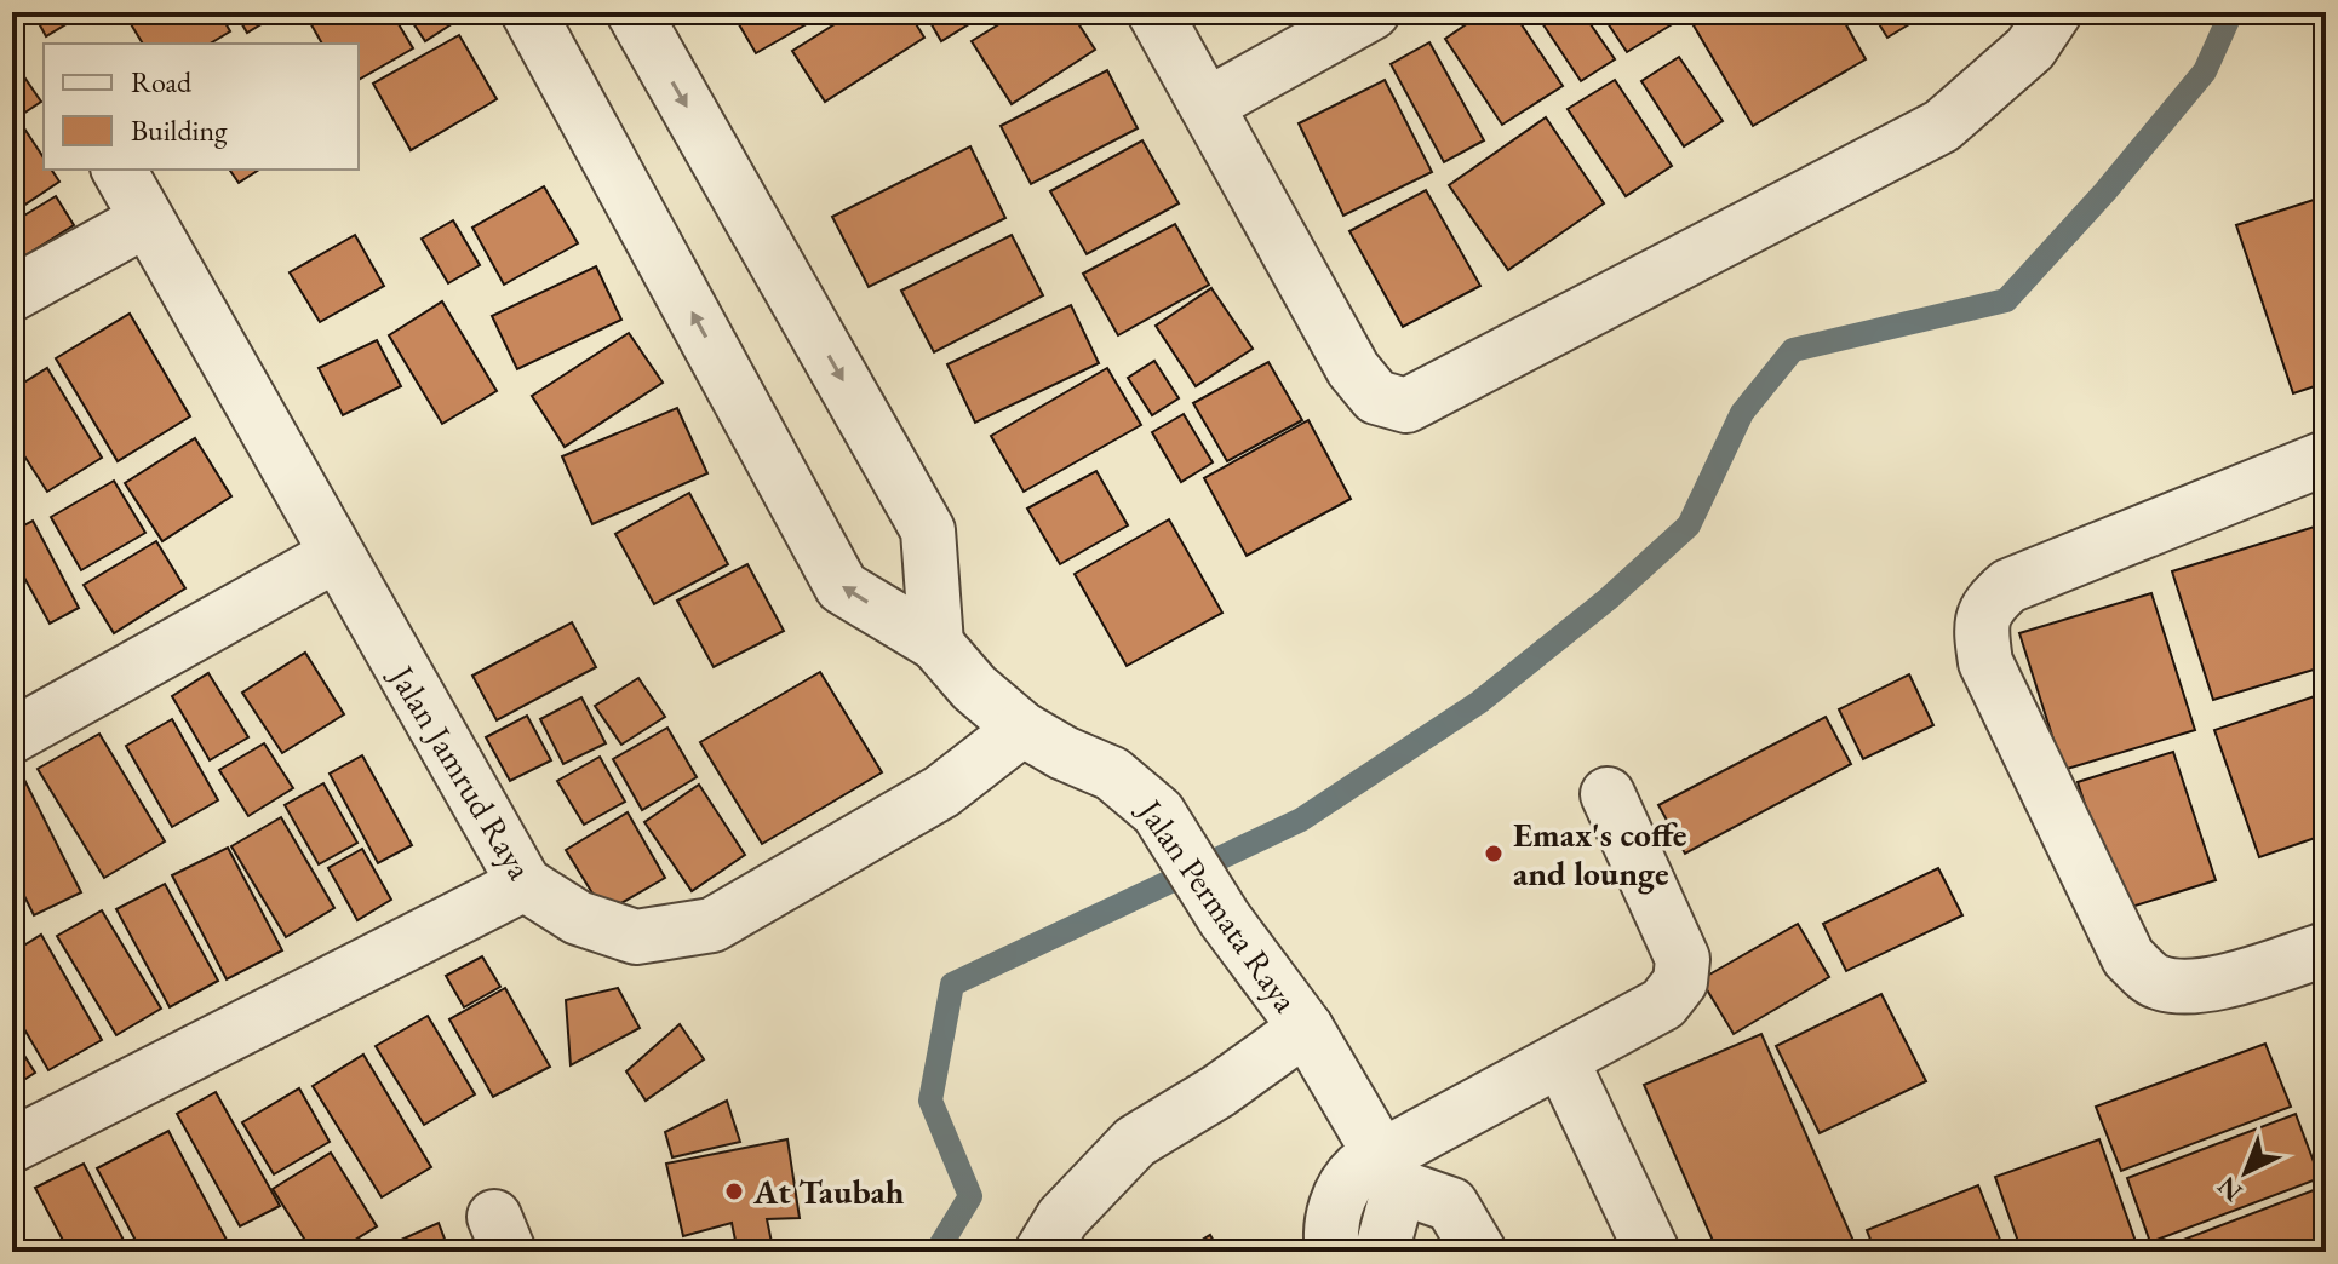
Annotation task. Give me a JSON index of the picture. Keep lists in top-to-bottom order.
{
  "streets": {
    "street": ["Jalan Jamrud Raya", "Jalan Permata Raya"]
  },
  "crossings": [
    ["Jalan Jamrud Raya", "Jalan Permata Raya"]
  ],
  "places": ["Emax's coffe and lounge", "At Taubah"],
  "legend": ["Road", "Building"],
  "north": "bottom left"
}
